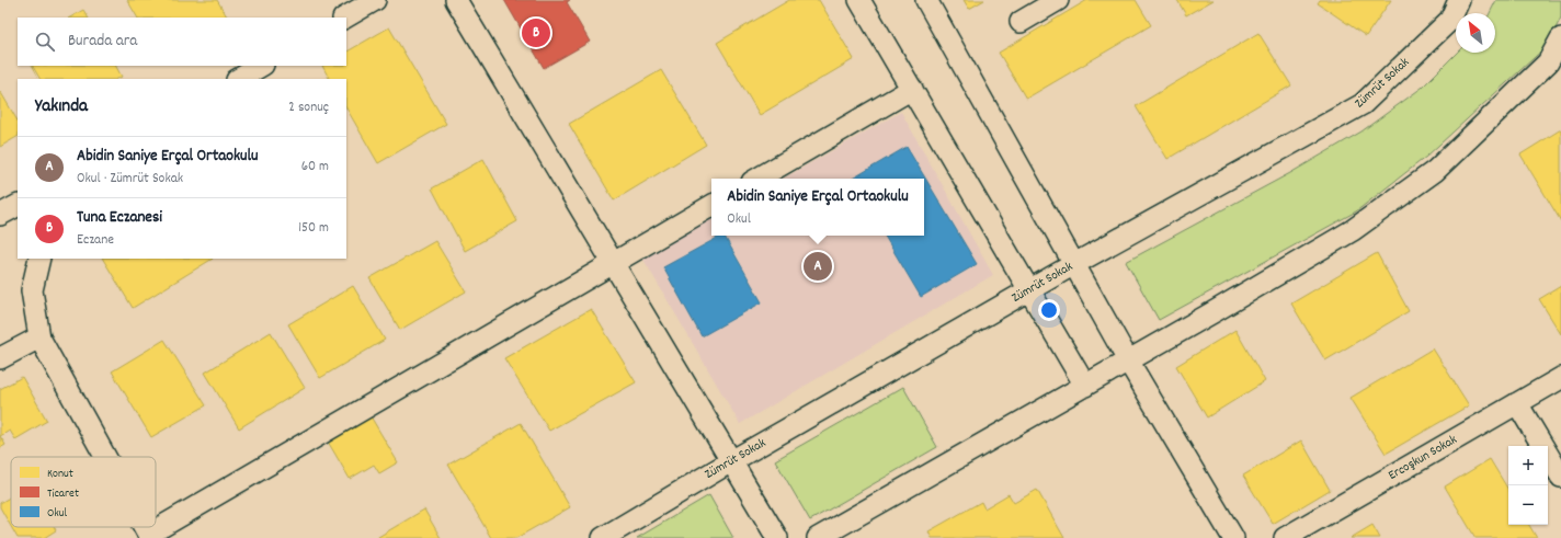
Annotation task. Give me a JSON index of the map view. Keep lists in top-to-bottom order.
{
  "streets": {
    "street": ["Zümrüt Sokak", "Ercoşkun Sokak"]
  },
  "legend": ["Konut", "Ticaret", "Okul"],
  "north": "top left",
  "page": {
    "pins": ["B", "A"],
    "search": "Burada ara",
    "heading": ["Yakında", "2 sonuç"],
    "list": [
      {
        "mark": "A",
        "name": "Abidin Saniye Erçal Ortaokulu",
        "note": "Okul · Zümrüt Sokak",
        "value": "60 m"
      },
      {
        "mark": "B",
        "name": "Tuna Eczanesi",
        "note": "Eczane",
        "value": "150 m"
      }
    ],
    "popup": ["Abidin Saniye Erçal Ortaokulu", "Okul"],
    "map_buttons": ["+", "−"]
  }
}
